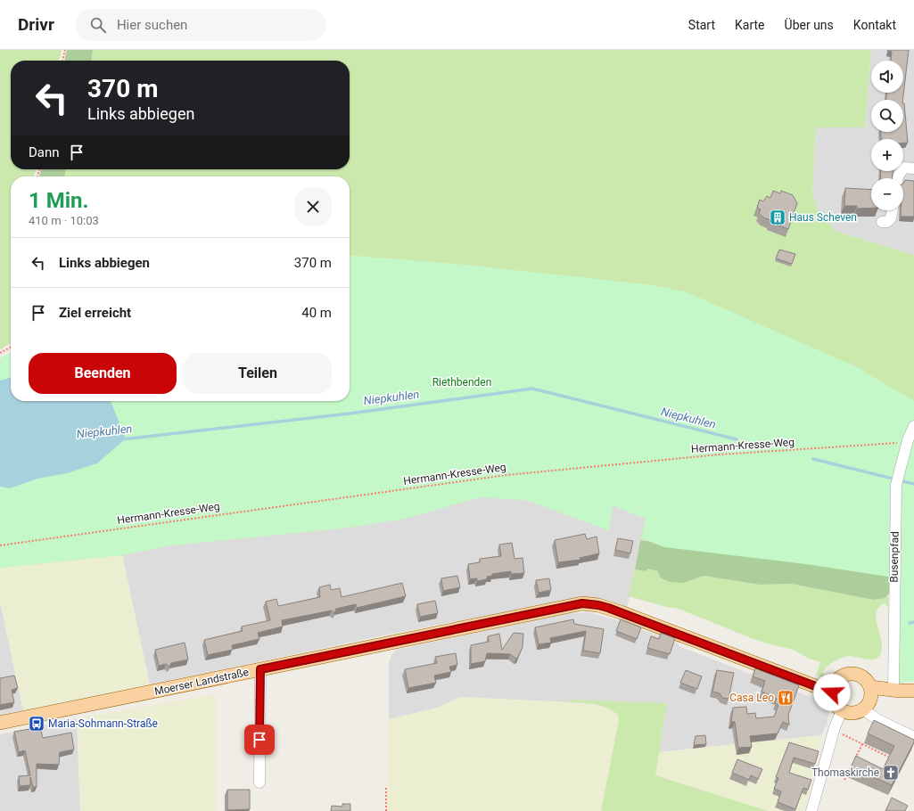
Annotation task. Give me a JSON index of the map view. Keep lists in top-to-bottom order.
{
  "streets": {
    "main road": ["Moerser Landstraße"],
    "street": ["Busenpfad"],
    "path": ["Hermann-Kresse-Weg"]
  },
  "crossings": [
    ["Hermann-Kresse-Weg", "Busenpfad"]
  ],
  "water": ["Niepkuhlen"],
  "parks": ["Riethbenden"],
  "places": {
    "building": ["Haus Scheven"],
    "restaurant": ["Casa Leo"],
    "bus stop": ["Maria-Sohmann-Straße"],
    "church": ["Thomaskirche"]
  },
  "page": {
    "header": "Drivr",
    "search": "Hier suchen",
    "nav": [
      "Start",
      "Karte",
      "Über uns",
      "Kontakt"
    ],
    "map_buttons": ["+", "−"],
    "turn": ["370 m", "Links abbiegen"],
    "then": "Dann",
    "heading": ["1 Min.", "410 m · 10:03"],
    "list": [
      {
        "name": "Links abbiegen",
        "value": "370 m"
      },
      {
        "name": "Ziel erreicht",
        "value": "40 m"
      }
    ],
    "buttons": ["Beenden", "Teilen"]
  }
}
